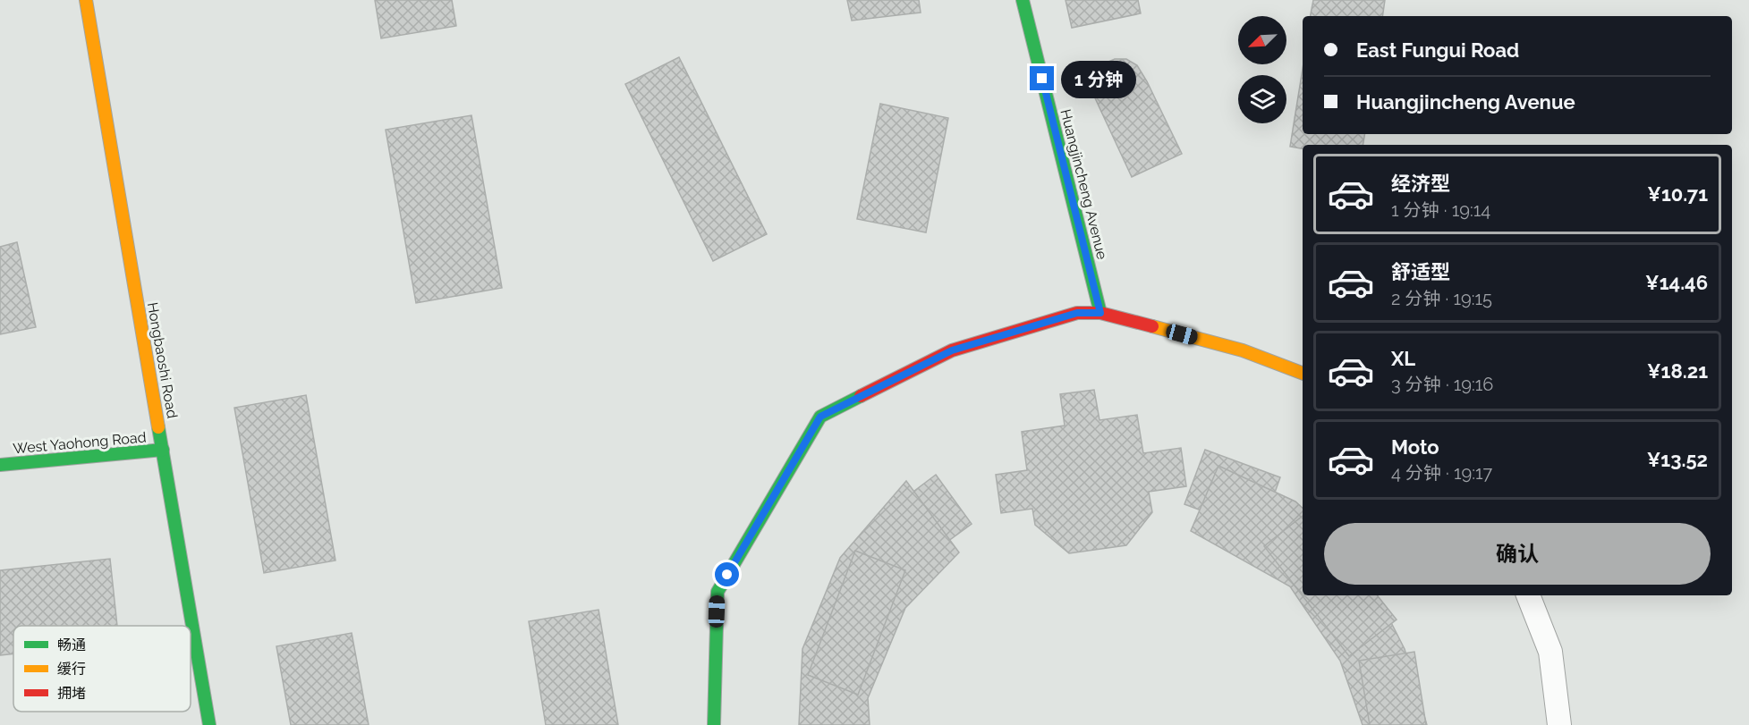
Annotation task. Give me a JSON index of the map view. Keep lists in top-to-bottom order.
{
  "streets": {
    "street": ["Huangjincheng Avenue", "Hongbaoshi Road", "West Yaohong Road"]
  },
  "crossings": [
    ["Hongbaoshi Road", "West Yaohong Road"]
  ],
  "legend": ["畅通", "缓行", "拥堵"],
  "north": "bottom left",
  "page": {
    "banner": ["East Fungui Road", "Huangjincheng Avenue"],
    "bubble": "1 分钟",
    "list": [
      {
        "name": "经济型",
        "note": "1 分钟 · 19:14",
        "value": "¥10.71"
      },
      {
        "name": "舒适型",
        "note": "2 分钟 · 19:15",
        "value": "¥14.46"
      },
      {
        "name": "XL",
        "note": "3 分钟 · 19:16",
        "value": "¥18.21"
      },
      {
        "name": "Moto",
        "note": "4 分钟 · 19:17",
        "value": "¥13.52"
      }
    ],
    "buttons": "确认"
  }
}
